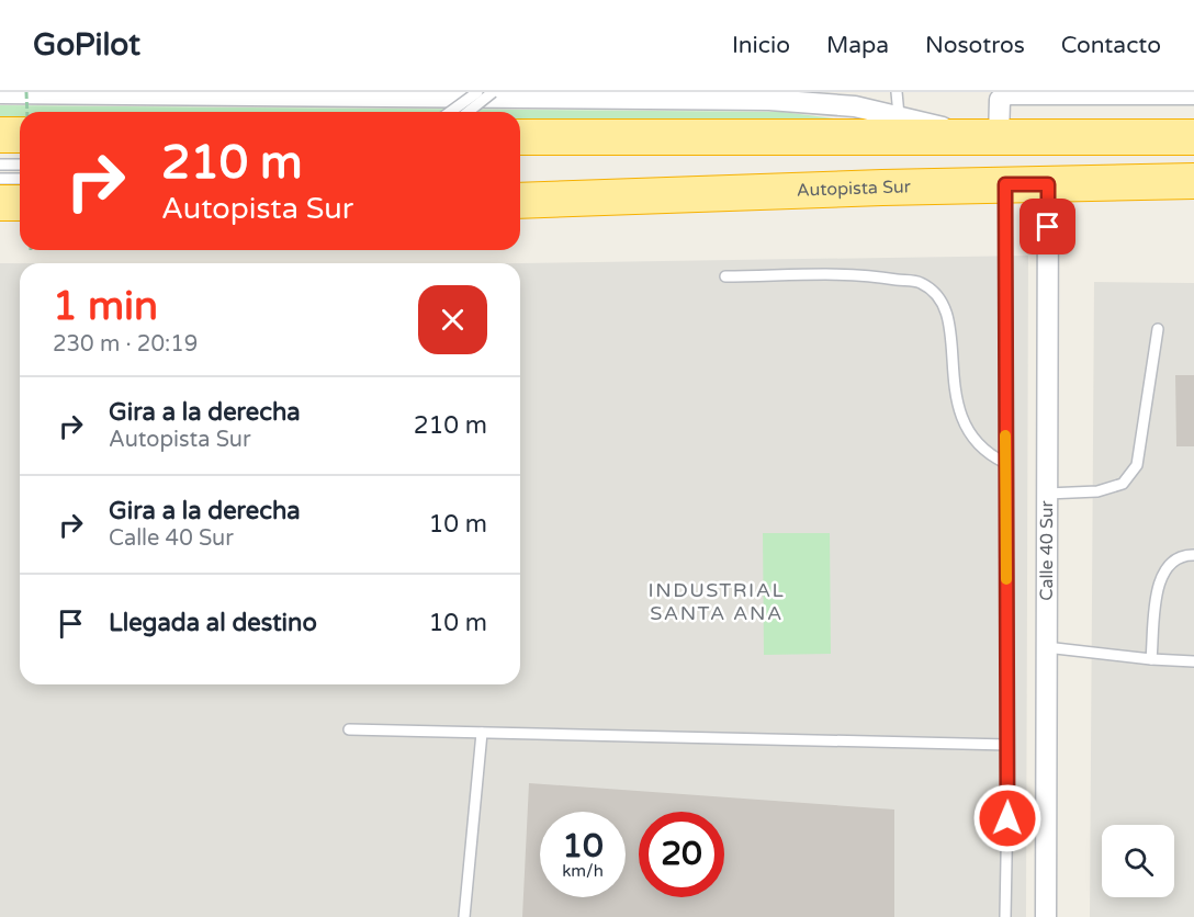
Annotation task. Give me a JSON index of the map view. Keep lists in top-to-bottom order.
{
  "streets": {
    "highway": ["Autopista Sur"],
    "street": ["Calle 40 Sur"]
  },
  "crossings": [
    ["Autopista Sur", "Calle 40 Sur"]
  ],
  "districts": ["INDUSTRIAL SANTA ANA"],
  "page": {
    "header": "GoPilot",
    "nav": [
      "Inicio",
      "Mapa",
      "Nosotros",
      "Contacto"
    ],
    "turn": ["210 m", "Autopista Sur"],
    "heading": ["1 min", "230 m · 20:19"],
    "list": [
      {
        "name": "Gira a la derecha",
        "note": "Autopista Sur",
        "value": "210 m"
      },
      {
        "name": "Gira a la derecha",
        "note": "Calle 40 Sur",
        "value": "10 m"
      },
      {
        "name": "Llegada al destino",
        "value": "10 m"
      }
    ],
    "speed": "10 km/h",
    "limit": "20"
  }
}
